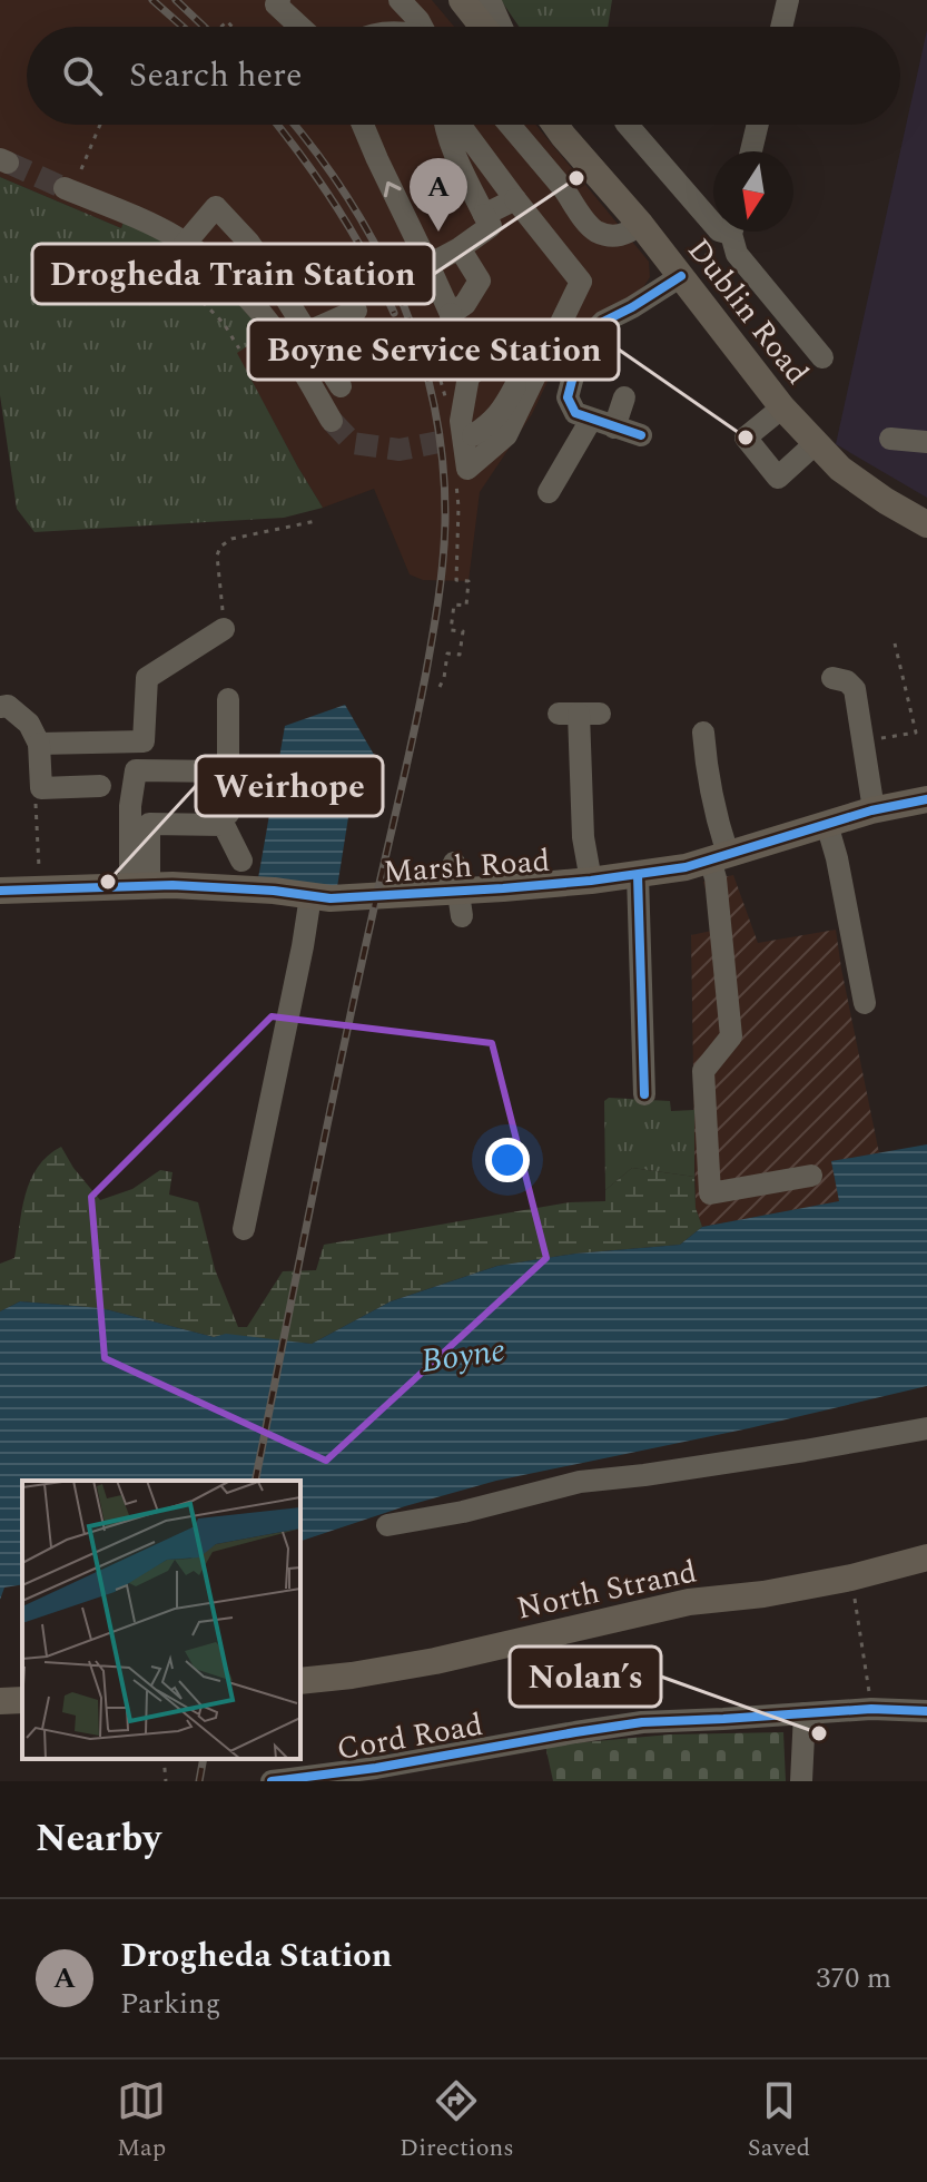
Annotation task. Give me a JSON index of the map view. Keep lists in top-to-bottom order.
{
  "streets": {
    "main road": ["Dublin Road", "Marsh Road", "North Strand"],
    "street": ["Cord Road"]
  },
  "water": ["Boyne"],
  "places": [
    "Drogheda Train Station",
    "Boyne Service Station",
    "Weirhope",
    "Nolan’s"
  ],
  "north": "bottom",
  "page": {
    "search": "Search here",
    "pins": "A",
    "heading": "Nearby",
    "list": [
      {
        "mark": "A",
        "name": "Drogheda Station",
        "note": "Parking",
        "value": "370 m"
      }
    ],
    "nav": ["Map", "Directions", "Saved"]
  }
}
